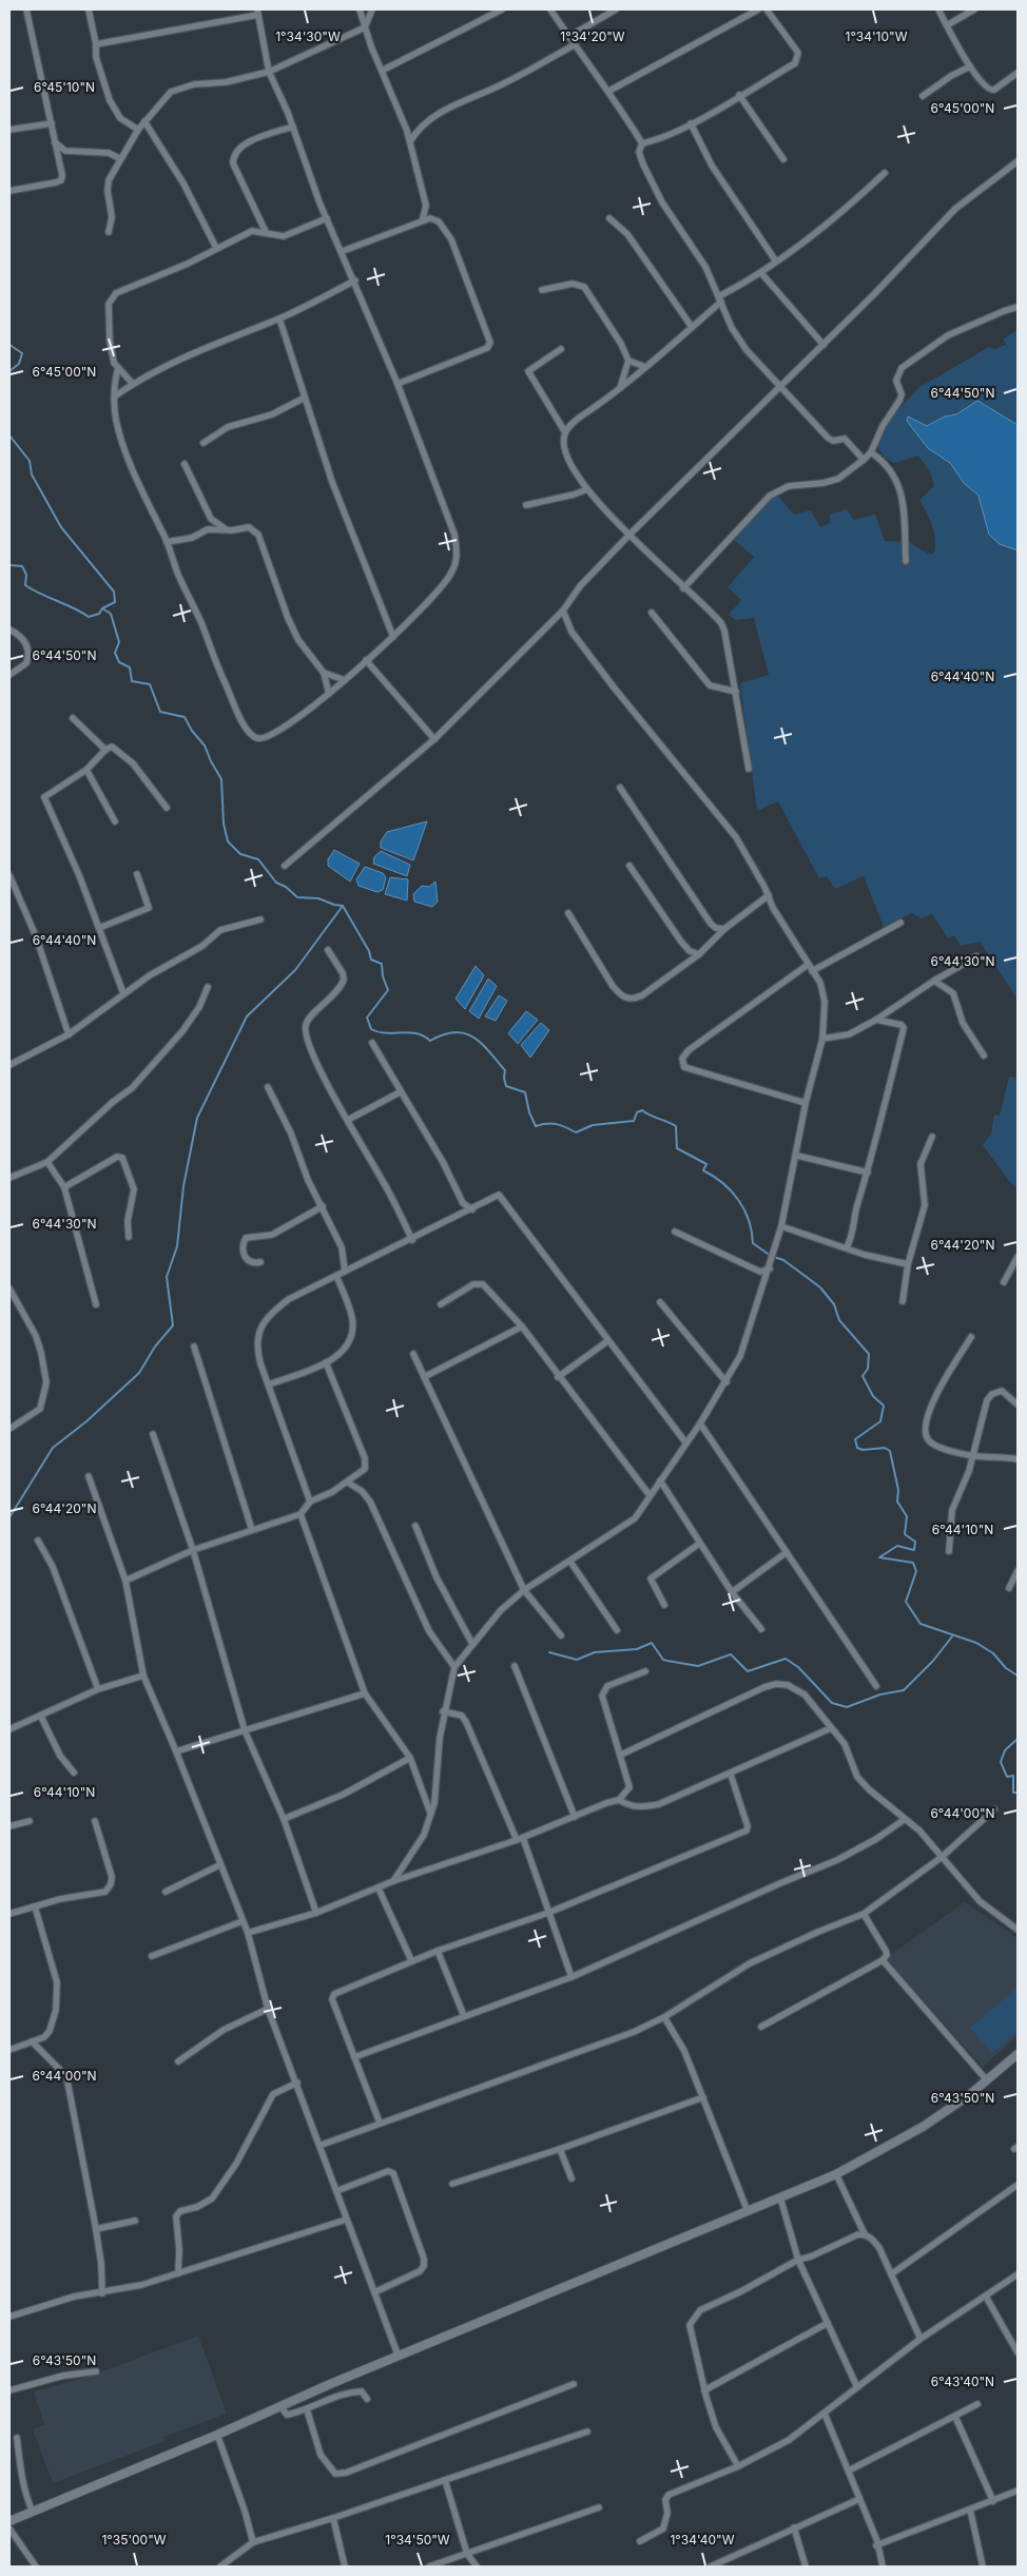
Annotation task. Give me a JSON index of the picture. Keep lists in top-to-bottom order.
{
  "coordinates": [
    "1°34'30\"W",
    "1°34'10\"W",
    "1°34'20\"W",
    "6°45'10\"N",
    "6°45'00\"N",
    "6°44'50\"N",
    "6°44'40\"N",
    "6°44'30\"N",
    "6°44'20\"N",
    "6°44'10\"N",
    "6°44'00\"N",
    "6°43'50\"N",
    "6°43'40\"N",
    "1°35'00\"W",
    "1°34'50\"W",
    "1°34'40\"W"
  ]
}
